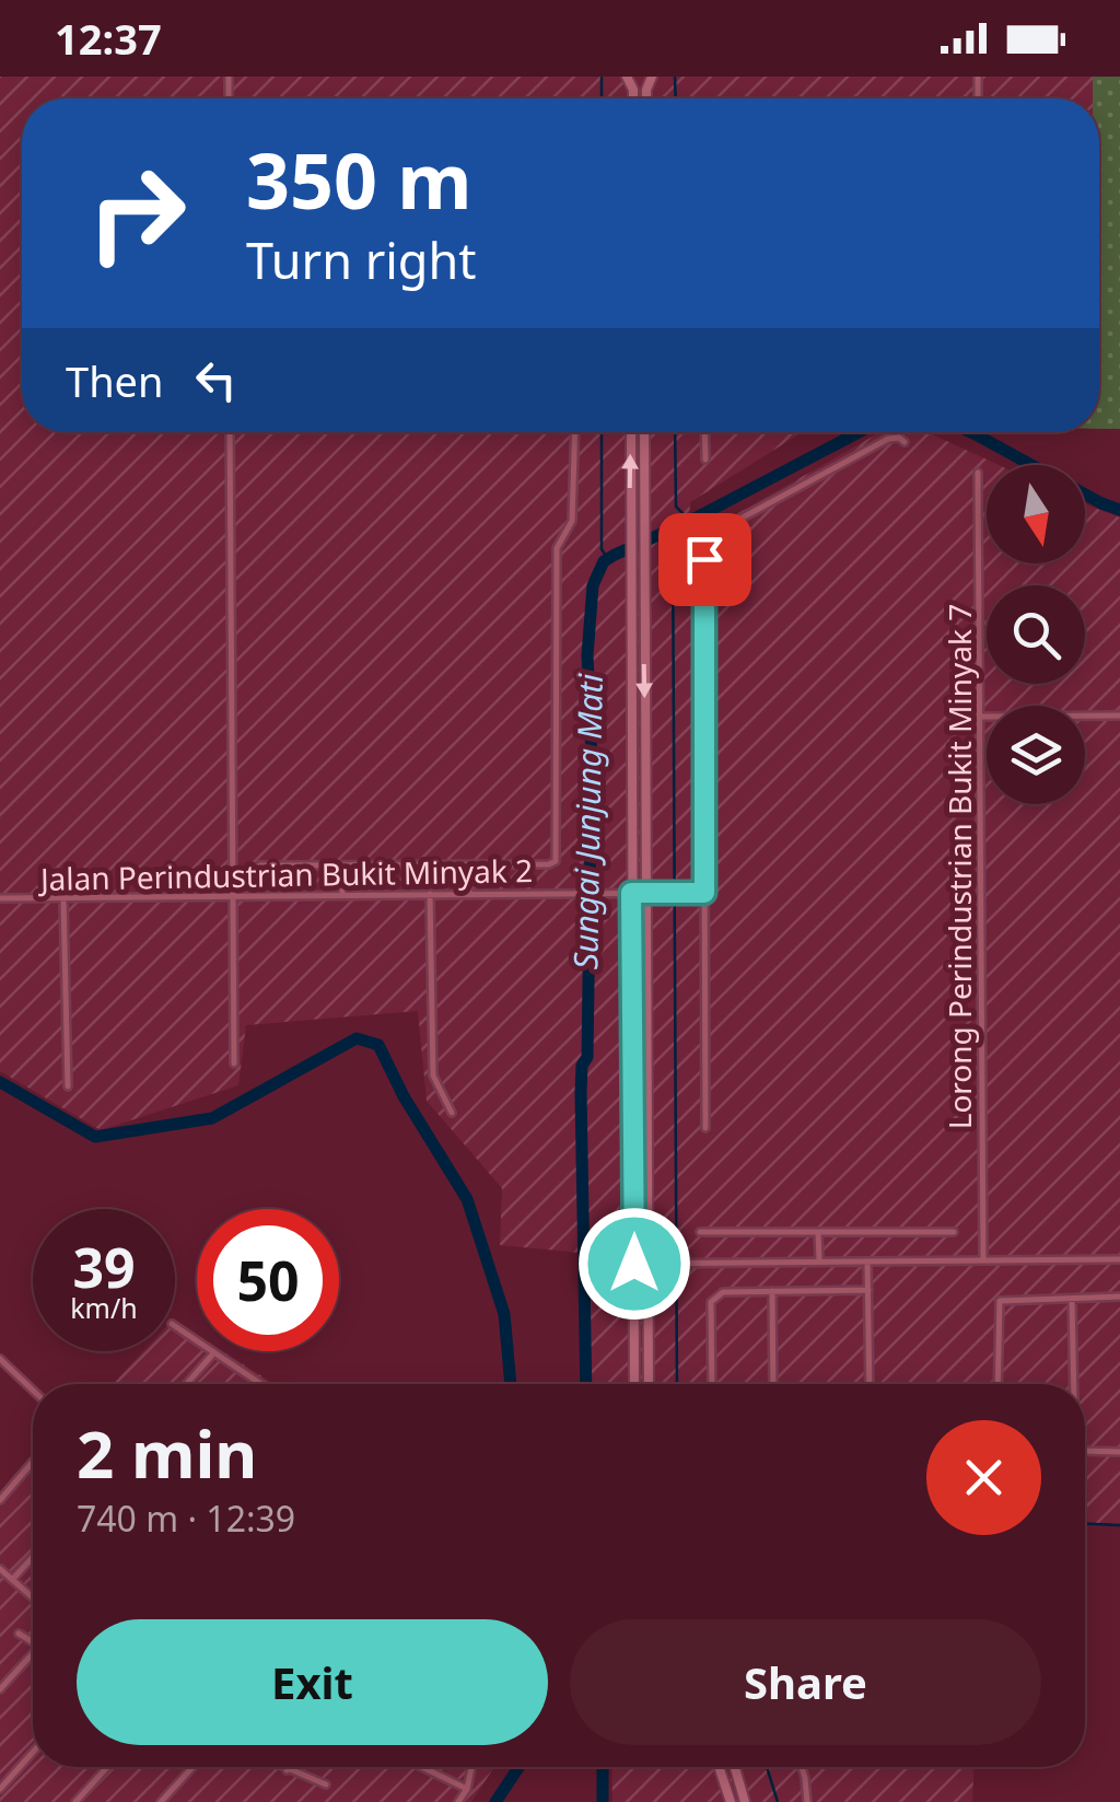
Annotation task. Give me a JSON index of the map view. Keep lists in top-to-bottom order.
{
  "streets": {
    "street": ["Lorong Perindustrian Bukit Minyak 7", "Jalan Perindustrian Bukit Minyak 2"]
  },
  "water": ["Sungai Junjung Mati"],
  "north": "bottom",
  "page": {
    "status": "12:37",
    "turn": ["350 m", "Turn right"],
    "then": "Then",
    "speed": "39 km/h",
    "limit": "50",
    "heading": ["2 min", "740 m · 12:39"],
    "buttons": ["Exit", "Share"]
  }
}
